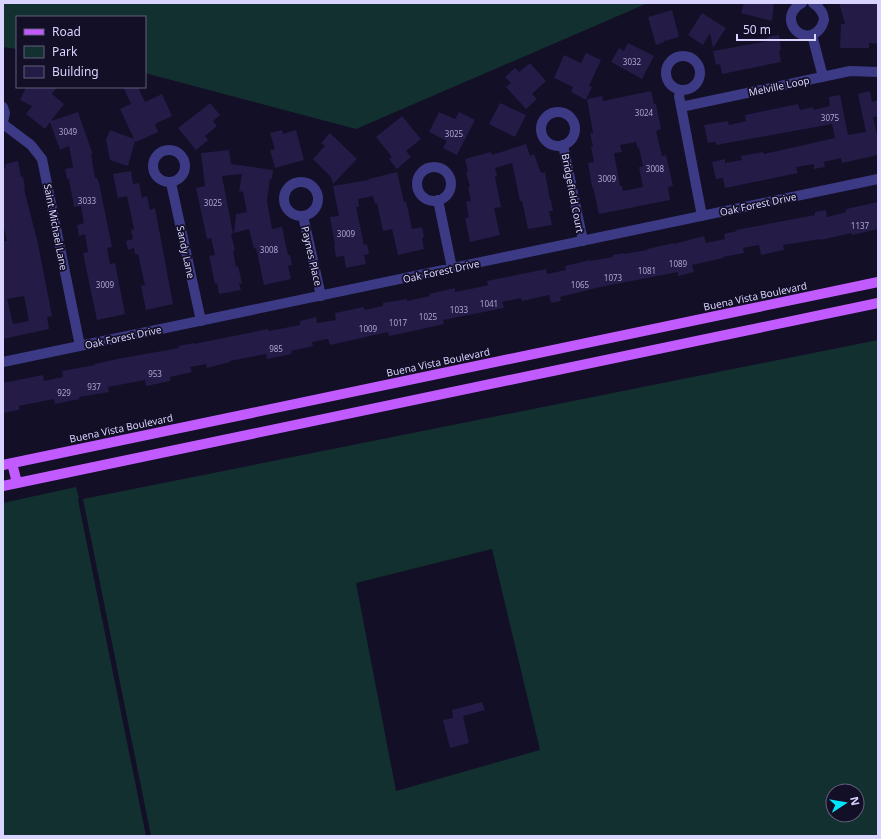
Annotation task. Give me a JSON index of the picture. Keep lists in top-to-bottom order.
{
  "streets": {
    "main road": ["Buena Vista Boulevard"],
    "street": [
      "Melville Loop",
      "Bridgefield Court",
      "Oak Forest Drive",
      "Saint Michael Lane",
      "Sandy Lane",
      "Paynes Place"
    ]
  },
  "crossings": [
    ["Bridgefield Court", "Oak Forest Drive"],
    ["Oak Forest Drive", "Saint Michael Lane"],
    ["Oak Forest Drive", "Sandy Lane"],
    ["Oak Forest Drive", "Paynes Place"]
  ],
  "house_numbers": [
    "3032",
    "3024",
    "3075",
    "3049",
    "3025",
    "3008",
    "3009",
    "3033",
    "3025",
    "1137",
    "3009",
    "3008",
    "1089",
    "1081",
    "1073",
    "3009",
    "1065",
    "1041",
    "1033",
    "1025",
    "1017",
    "1009",
    "985",
    "953",
    "937",
    "929"
  ],
  "legend": ["Road", "Park", "Building"],
  "scale_bar": "50 m",
  "north": "right"
}
